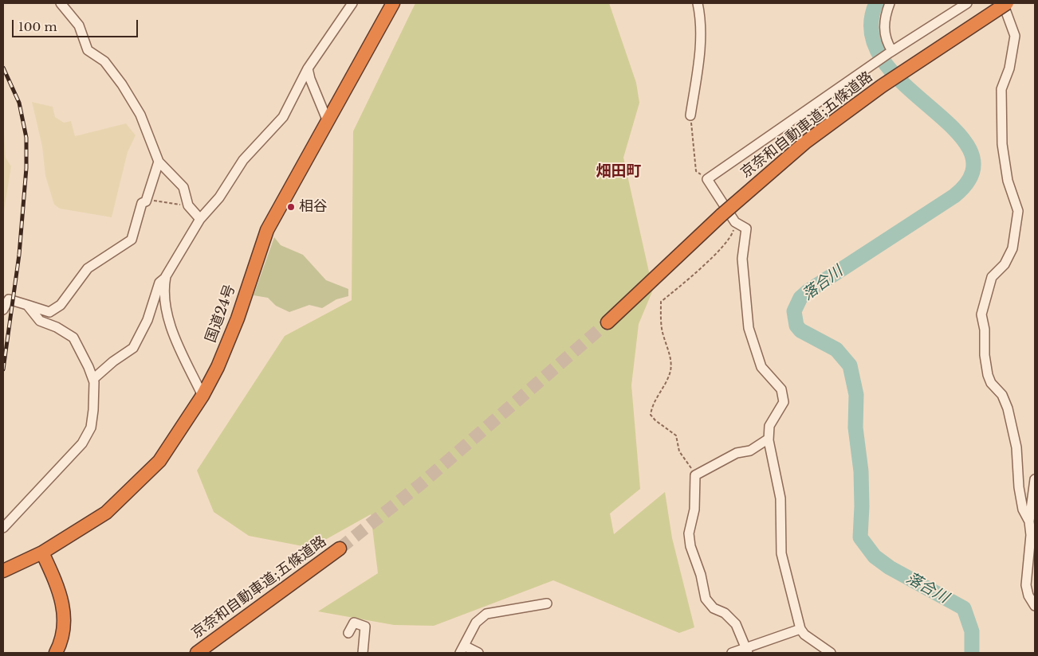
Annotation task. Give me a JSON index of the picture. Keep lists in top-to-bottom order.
{
  "streets": {
    "highway": ["京奈和自動車道;五條道路", "国道24号"]
  },
  "districts": ["畑田町"],
  "water": ["落合川"],
  "places": ["相谷"],
  "scale_bar": "100 m"
}
